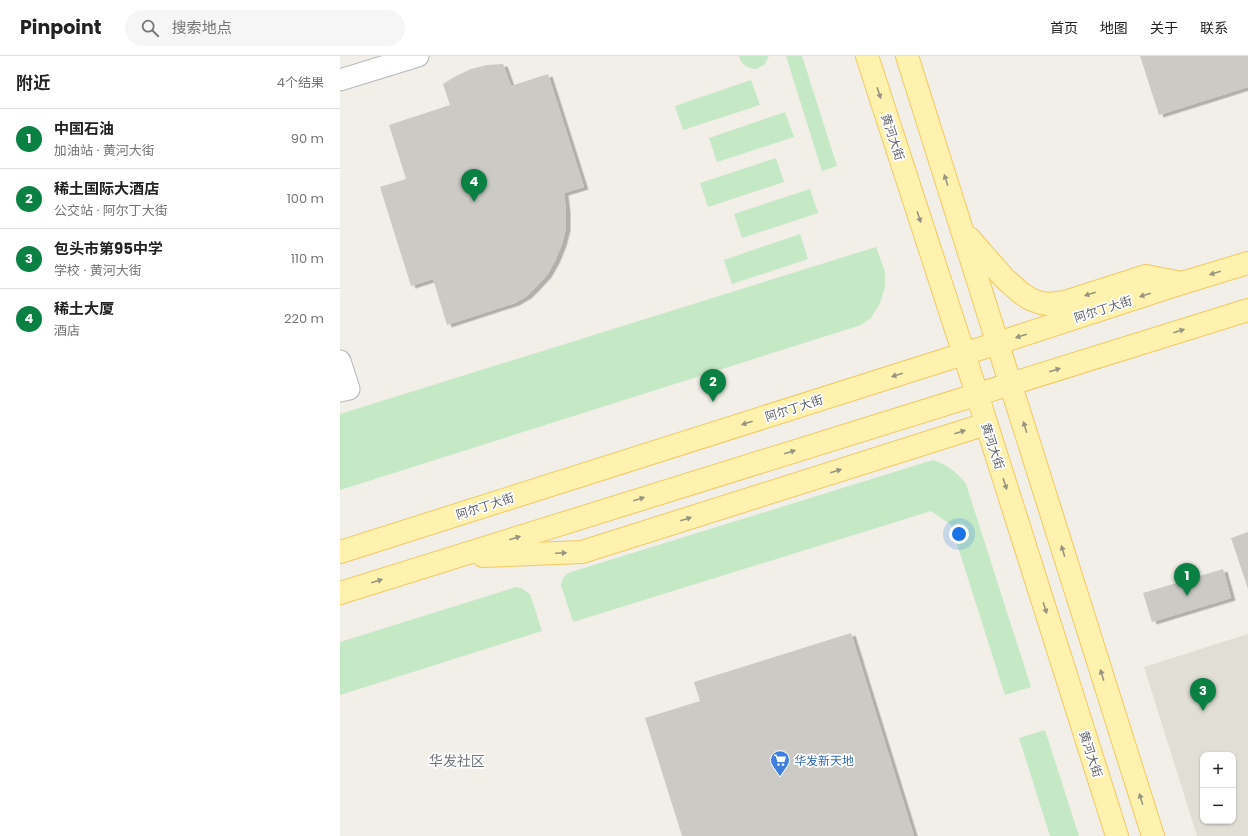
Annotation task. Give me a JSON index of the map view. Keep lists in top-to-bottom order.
{
  "streets": {
    "main road": ["黄河大街", "阿尔丁大街"]
  },
  "crossings": [
    ["黄河大街", "阿尔丁大街"]
  ],
  "districts": ["华发社区"],
  "places": {
    "supermarket": ["华发新天地"]
  },
  "page": {
    "header": "Pinpoint",
    "search": "搜索地点",
    "nav": [
      "首页",
      "地图",
      "关于",
      "联系"
    ],
    "heading": ["附近", "4个结果"],
    "list": [
      {
        "mark": "1",
        "name": "中国石油",
        "note": "加油站 · 黄河大街",
        "value": "90 m"
      },
      {
        "mark": "2",
        "name": "稀土国际大酒店",
        "note": "公交站 · 阿尔丁大街",
        "value": "100 m"
      },
      {
        "mark": "3",
        "name": "包头市第95中学",
        "note": "学校 · 黄河大街",
        "value": "110 m"
      },
      {
        "mark": "4",
        "name": "稀土大厦",
        "note": "酒店",
        "value": "220 m"
      }
    ],
    "pins": [
      "4",
      "2",
      "1",
      "3"
    ],
    "map_buttons": ["+", "−"]
  }
}
